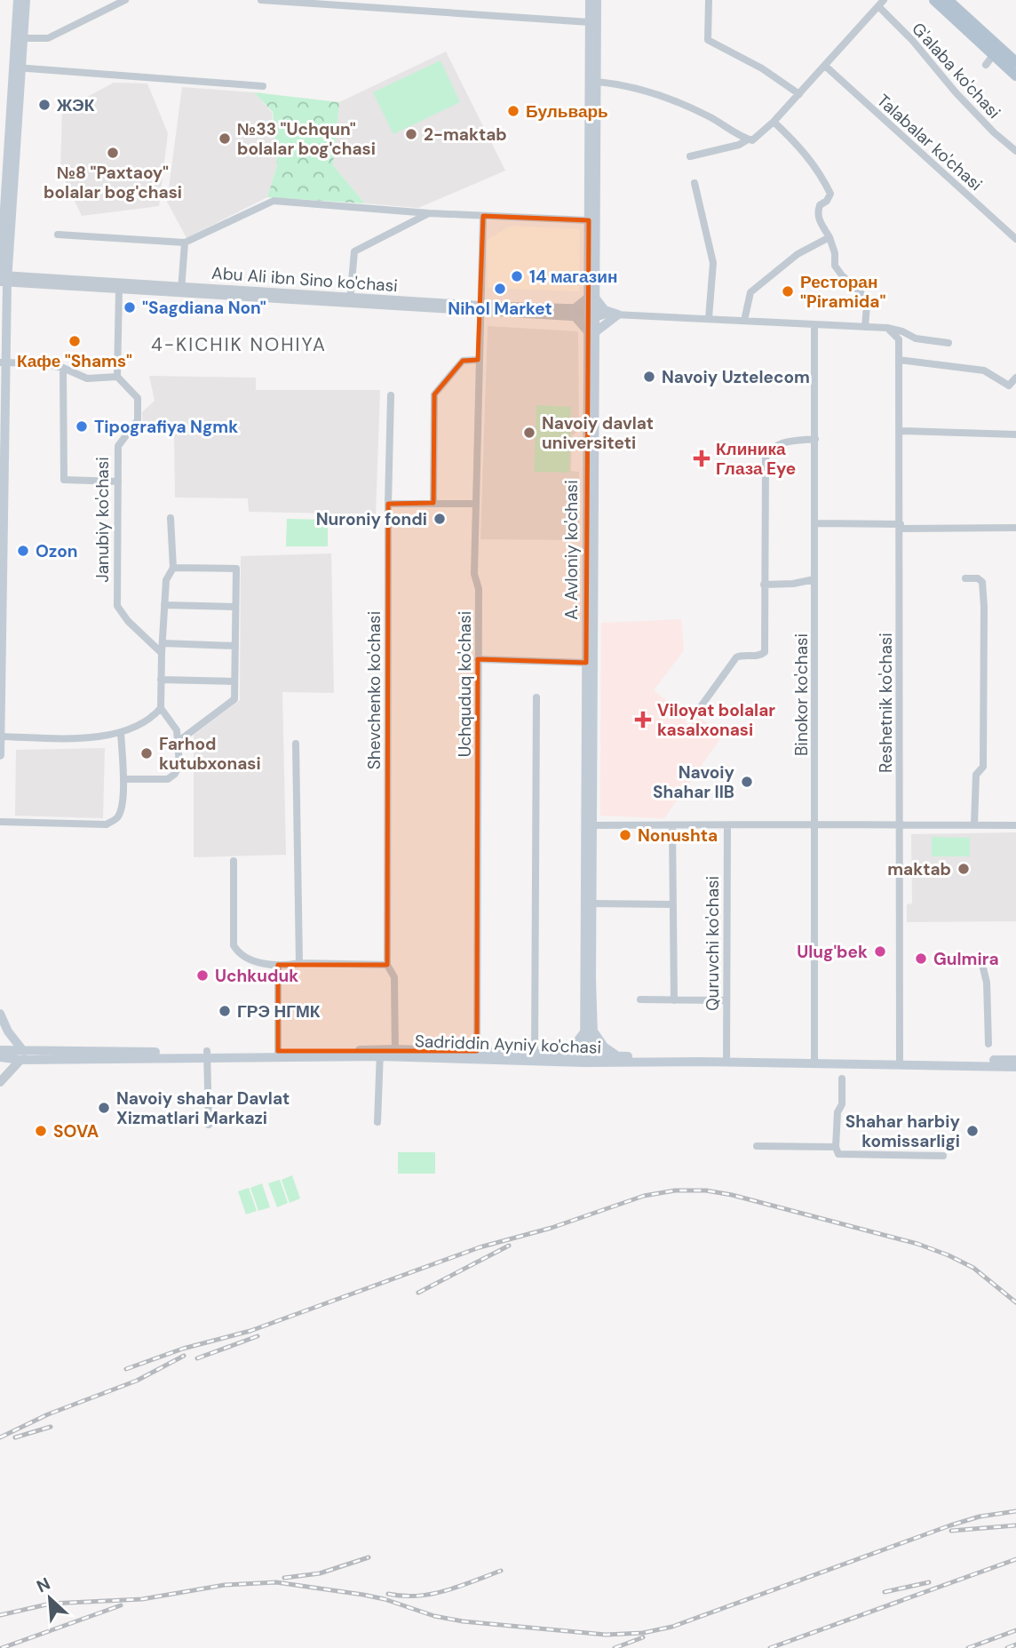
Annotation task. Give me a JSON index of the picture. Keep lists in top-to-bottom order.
{
  "streets": {
    "main road": ["A. Avloniy ko'chasi", "Sadriddin Ayniy ko'chasi"],
    "street": [
      "G'alaba ko'chasi",
      "Talabalar ko'chasi",
      "Abu Ali ibn Sino ko'chasi",
      "Janubiy ko'chasi",
      "Uchquduq ko'chasi",
      "Shevchenko ko'chasi",
      "Binokor ko'chasi",
      "Reshetnik ko'chasi",
      "Quruvchi ko'chasi"
    ]
  },
  "crossings": [
    ["Abu Ali ibn Sino ko'chasi", "A. Avloniy ko'chasi"],
    ["Abu Ali ibn Sino ko'chasi", "Uchquduq ko'chasi"],
    ["Abu Ali ibn Sino ko'chasi", "Binokor ko'chasi"],
    ["Abu Ali ibn Sino ko'chasi", "Reshetnik ko'chasi"],
    ["A. Avloniy ko'chasi", "Sadriddin Ayniy ko'chasi"],
    ["Uchquduq ko'chasi", "Sadriddin Ayniy ko'chasi"],
    ["Shevchenko ko'chasi", "Sadriddin Ayniy ko'chasi"],
    ["Binokor ko'chasi", "Sadriddin Ayniy ko'chasi"],
    ["Reshetnik ko'chasi", "Sadriddin Ayniy ko'chasi"],
    ["Quruvchi ko'chasi", "Sadriddin Ayniy ko'chasi"]
  ],
  "districts": ["4-KICHIK NOHIYA"],
  "places": {
    "other": [
      "ЖЭК",
      "Бульварь",
      "2-maktab",
      "№33 \"Uchqun\" bolalar bog'chasi",
      "№8 \"Paxtaoy\" bolalar bog'chasi",
      "14 магазин",
      "Nihol Market",
      "Ресторан \"Piramida\"",
      "\"Sagdiana Non\"",
      "Кафе \"Shams\"",
      "Navoiy Uztelecom",
      "Tipografiya Ngmk",
      "Navoiy davlat universiteti",
      "Nuroniy fondi",
      "Ozon",
      "Farhod kutubxonasi",
      "Navoiy Shahar IIB",
      "Nonushta",
      "maktab",
      "Ulug'bek",
      "Gulmira",
      "Uchkuduk",
      "ГРЭ НГМК",
      "Navoiy shahar Davlat Xizmatlari Markazi",
      "SOVA",
      "Shahar harbiy komissarligi"
    ],
    "health": ["Клиника Глаза Eye", "Viloyat bolalar kasalxonasi"]
  },
  "north": "top left"
}
